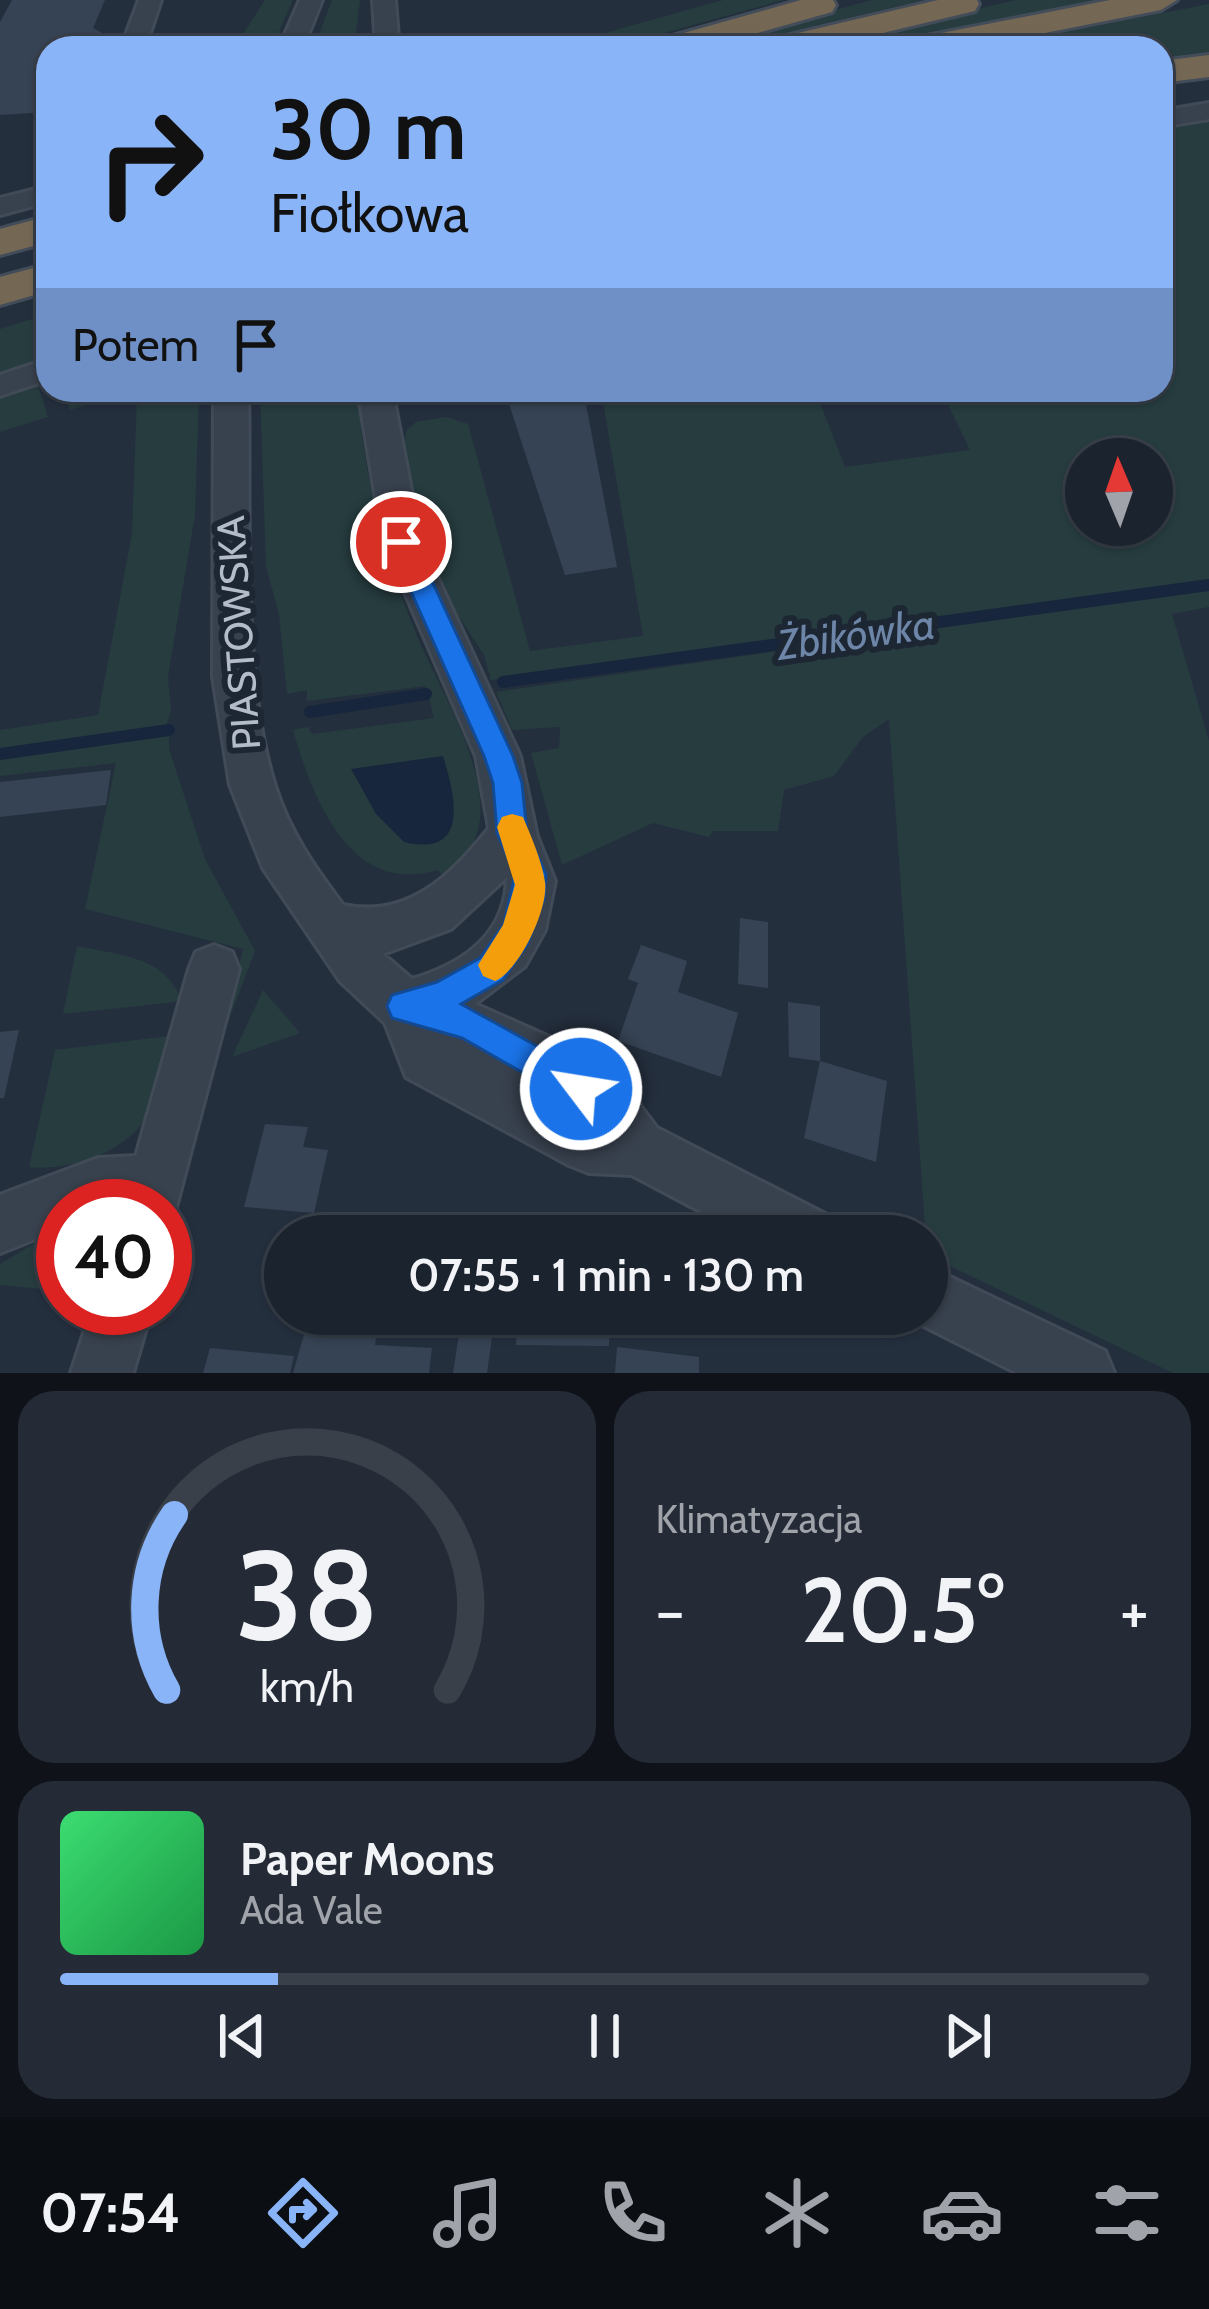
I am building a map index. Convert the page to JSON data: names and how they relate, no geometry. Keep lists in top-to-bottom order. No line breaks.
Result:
{"streets":{"street":["PIASTOWSKA"]},"water":["Żbikówka"],"north":"top","page":{"turn":["30 m","Fiołkowa"],"then":"Potem","limit":"40","trip":"07:55 · 1 min · 130 m","tile":"Klimatyzacja","heat":["−","20.5°","+"],"song":["Paper Moons","Ada Vale"],"tabs":"07:54","gauge":["38","km/h"]}}
